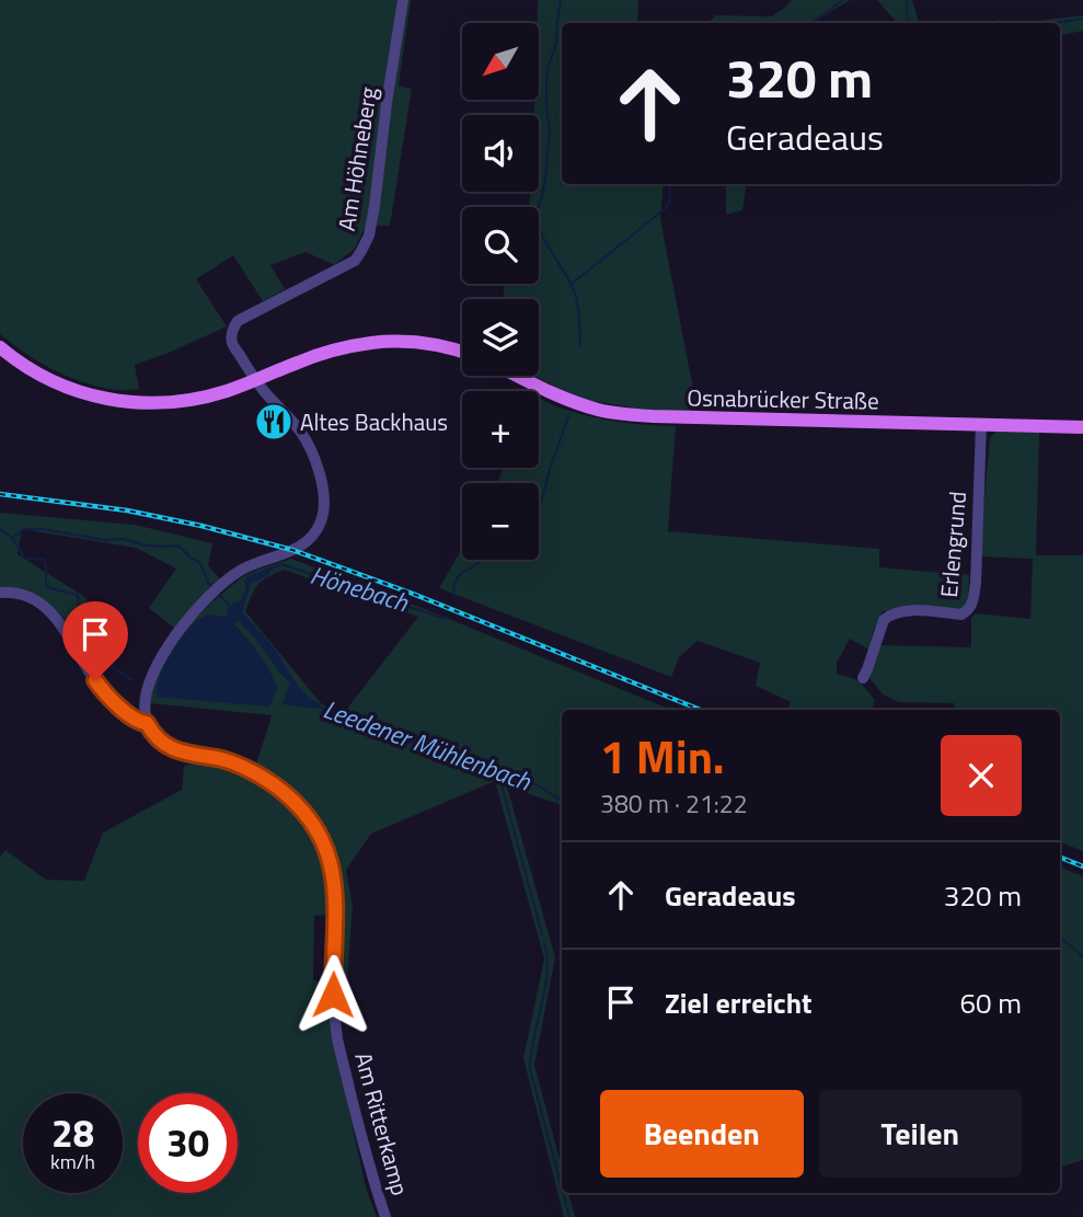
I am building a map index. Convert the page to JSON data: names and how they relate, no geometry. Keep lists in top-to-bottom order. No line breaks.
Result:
{"streets":{"main road":["Osnabrücker Straße"],"street":["Am Höhneberg","Erlengrund","Am Ritterkamp"]},"crossings":[["Osnabrücker Straße","Erlengrund"]],"water":["Hönebach","Leedener Mühlenbach"],"places":{"restaurant":["Altes Backhaus"]},"north":"bottom left","page":{"map_buttons":["+","−"],"turn":["320 m","Geradeaus"],"heading":["1 Min.","380 m · 21:22"],"list":[{"name":"Geradeaus","value":"320 m"},{"name":"Ziel erreicht","value":"60 m"}],"buttons":["Beenden","Teilen"],"speed":"28 km/h","limit":"30"}}
